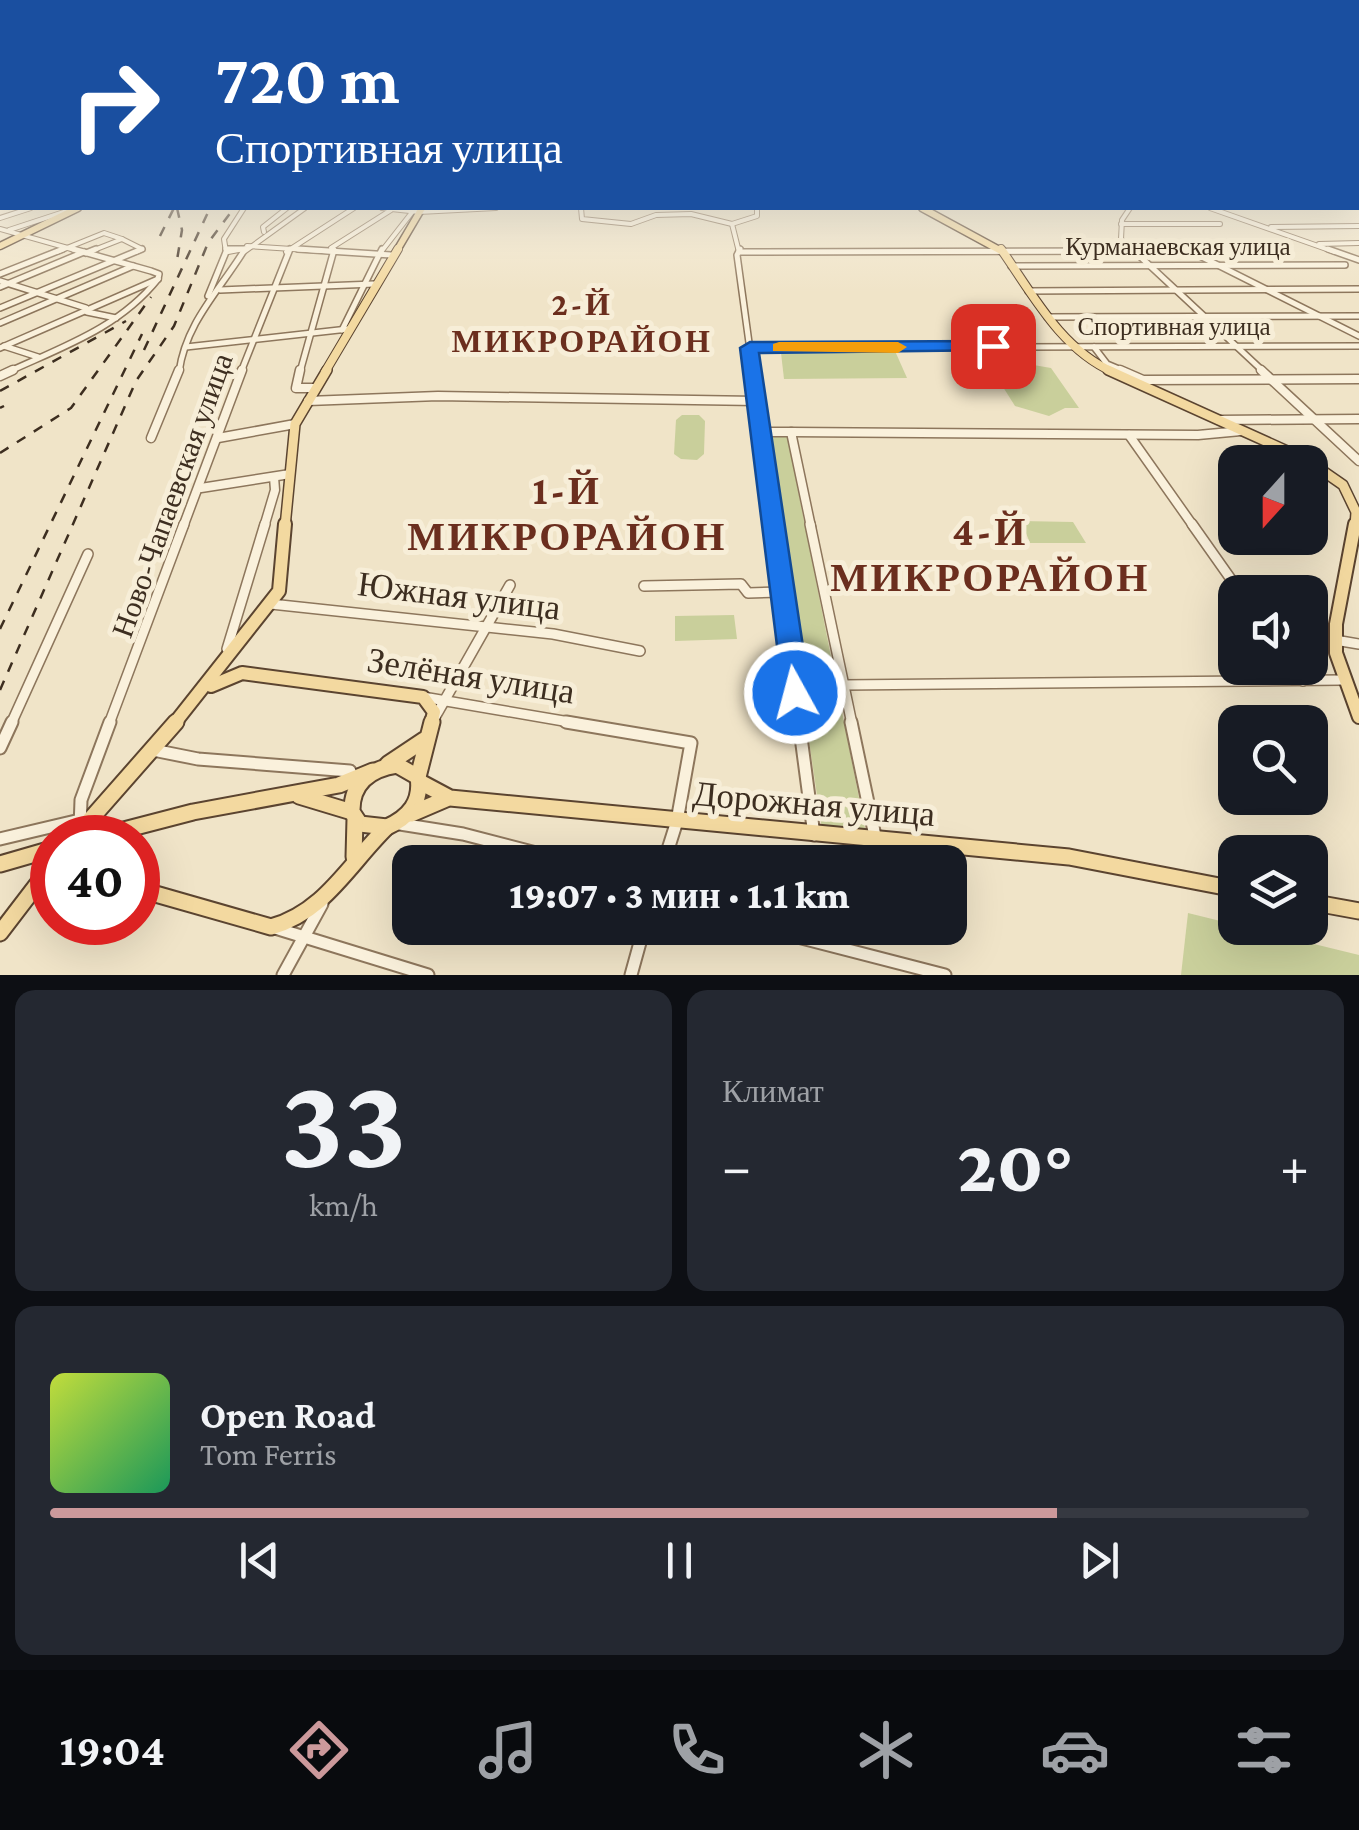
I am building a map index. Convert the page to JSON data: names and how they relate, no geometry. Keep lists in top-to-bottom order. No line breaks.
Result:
{"streets":{"main road":["Зелёная улица","Дорожная улица"],"street":["Курманаевская улица","Спортивная улица","Ново-Чапаевская улица","Южная улица"]},"crossings":[["Зелёная улица","Дорожная улица"]],"districts":["2-Й МИКРОРАЙОН","1-Й МИКРОРАЙОН","4-Й МИКРОРАЙОН"],"north":"bottom","page":{"turn":["720 m","Спортивная улица"],"limit":"40","trip":"19:07 · 3 мин · 1.1 km","tile":[["33","km/h"],"Климат"],"heat":["−","20°","+"],"song":["Open Road","Tom Ferris"],"tabs":"19:04"}}
